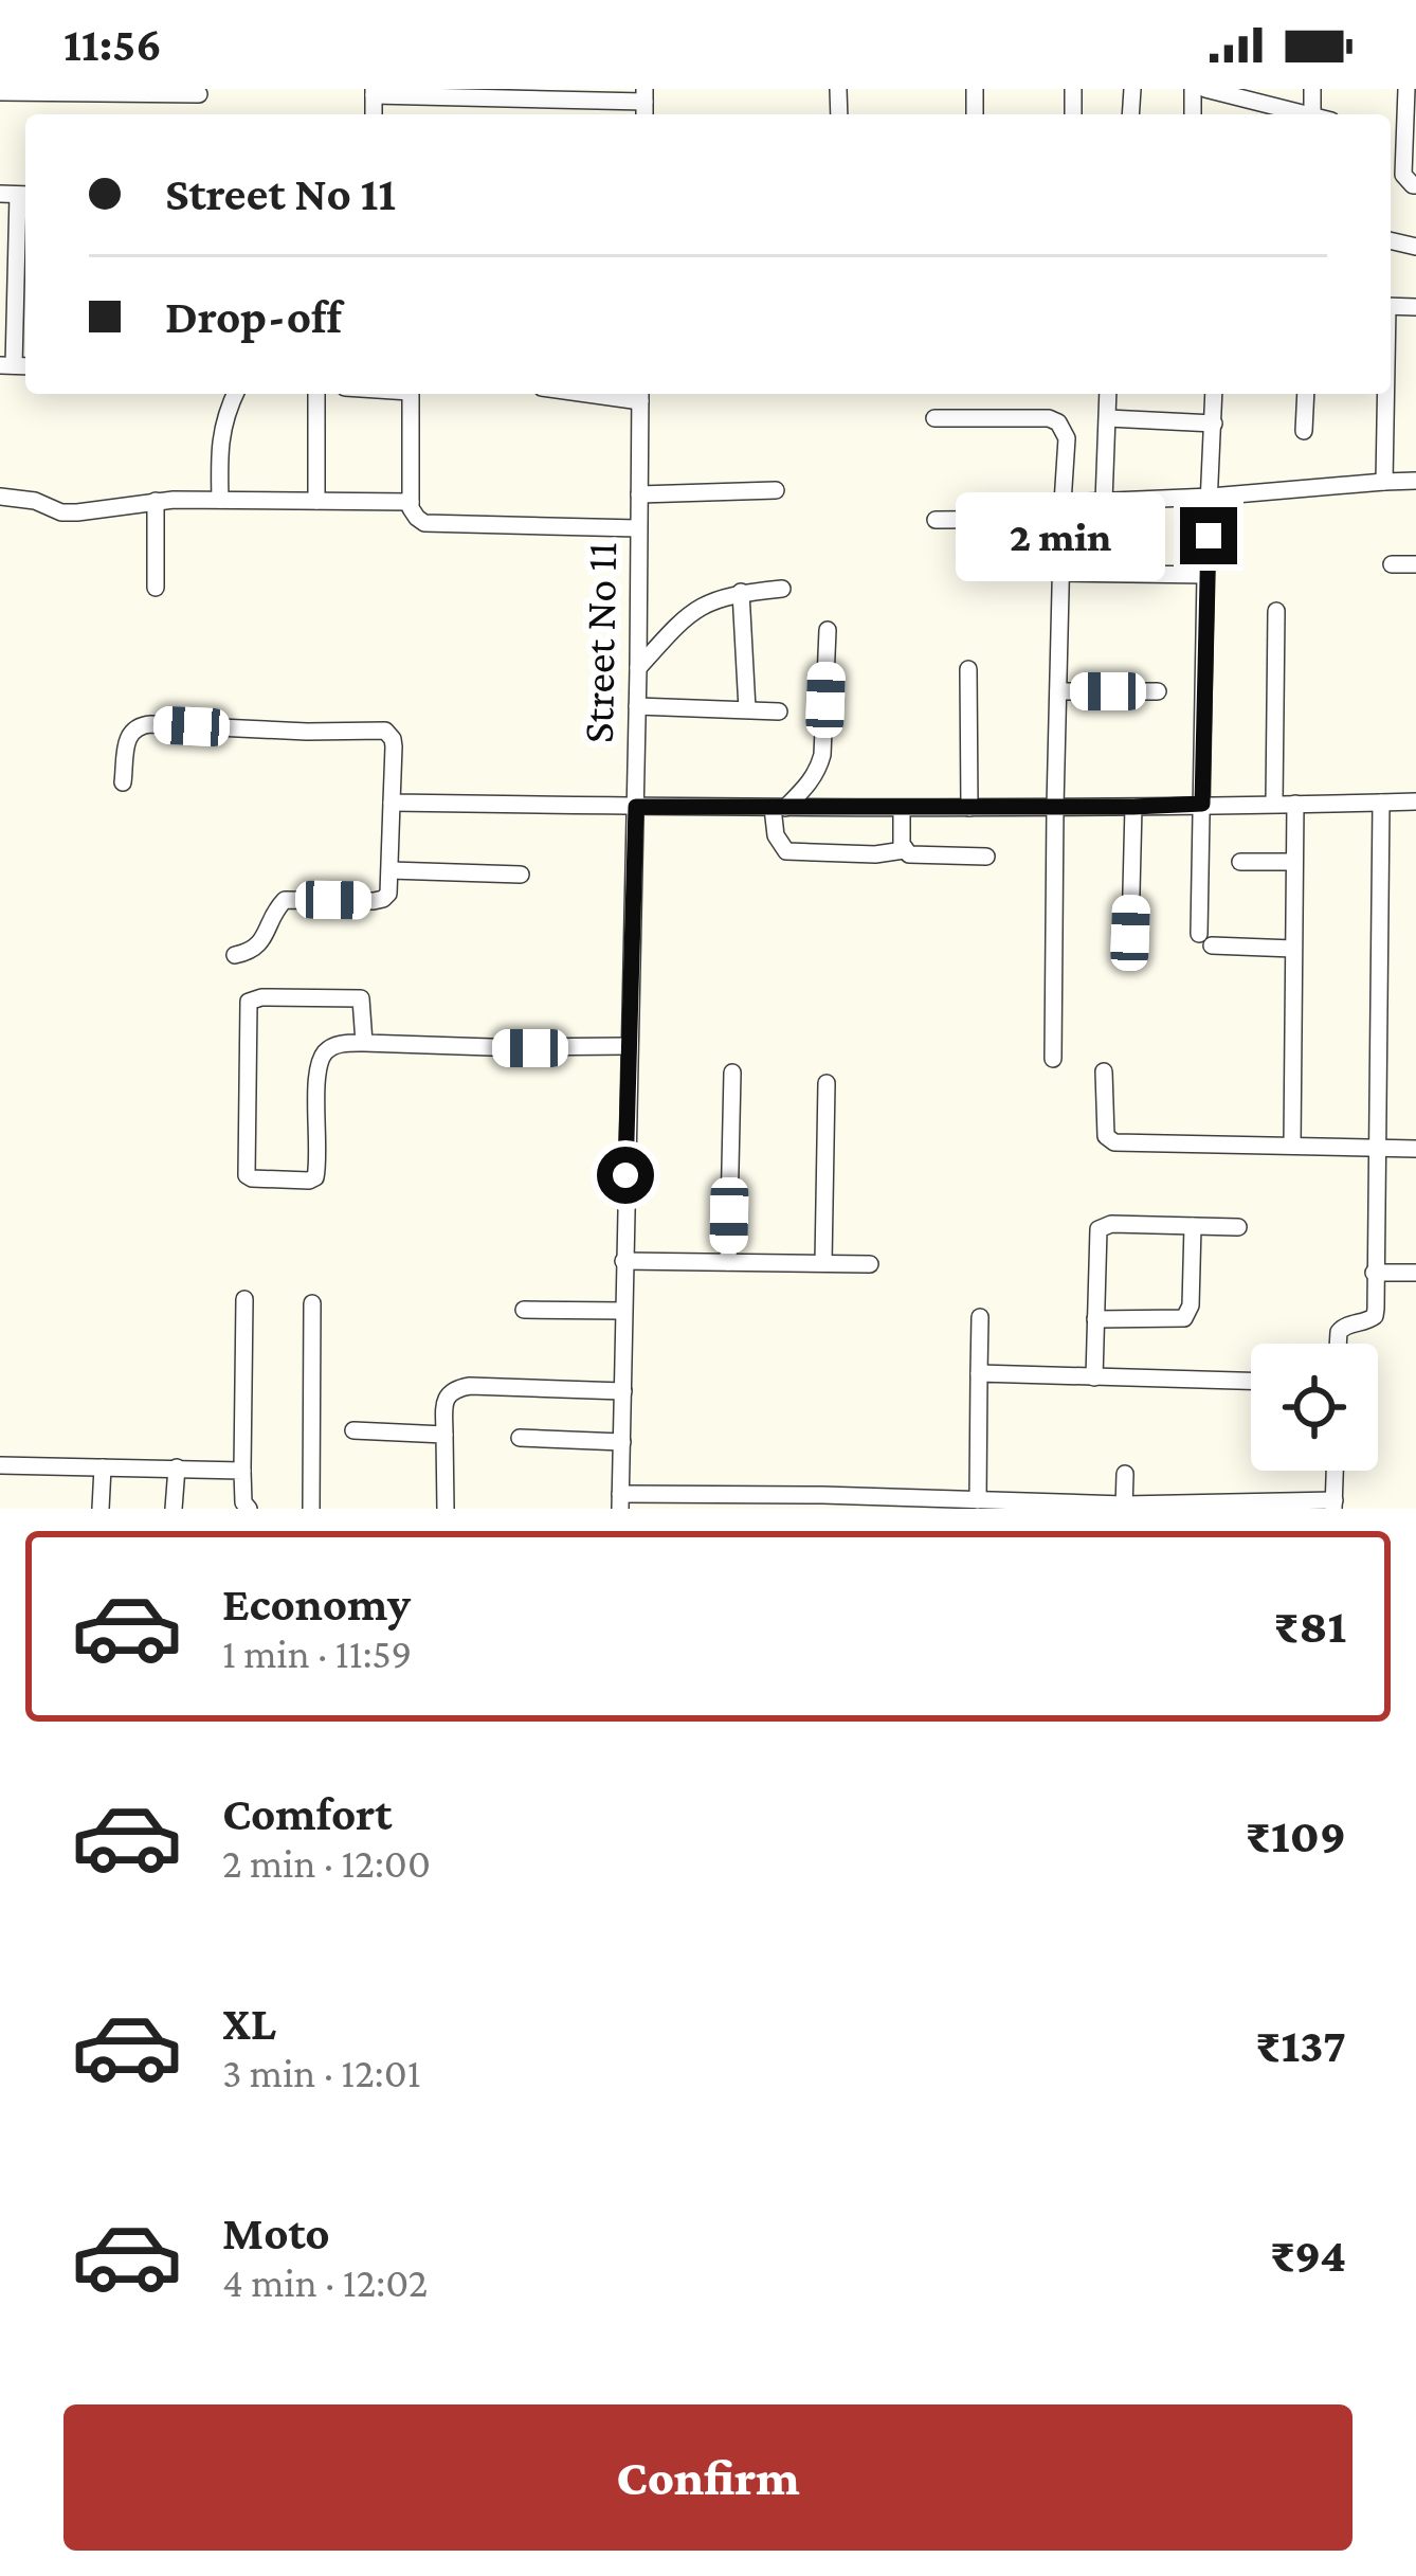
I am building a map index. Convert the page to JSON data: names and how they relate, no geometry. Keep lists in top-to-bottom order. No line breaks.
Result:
{"streets":{"street":["Street No 11"]},"page":{"status":"11:56","banner":["Street No 11","Drop-off"],"bubble":"2 min","list":[{"name":"Economy","note":"1 min · 11:59","value":"₹81"},{"name":"Comfort","note":"2 min · 12:00","value":"₹109"},{"name":"XL","note":"3 min · 12:01","value":"₹137"},{"name":"Moto","note":"4 min · 12:02","value":"₹94"}],"buttons":"Confirm"}}
